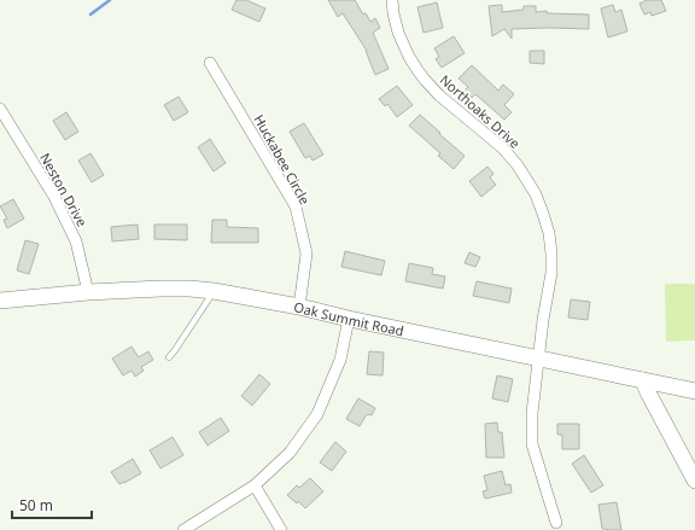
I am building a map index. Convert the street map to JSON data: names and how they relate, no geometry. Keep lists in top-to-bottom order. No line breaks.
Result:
{"streets":{"main road":["Oak Summit Road"],"street":["Northoaks Drive","Huckabee Circle","Neston Drive"]},"crossings":[["Northoaks Drive","Oak Summit Road"],["Huckabee Circle","Oak Summit Road"],["Neston Drive","Oak Summit Road"]],"scale_bar":"50 m"}
